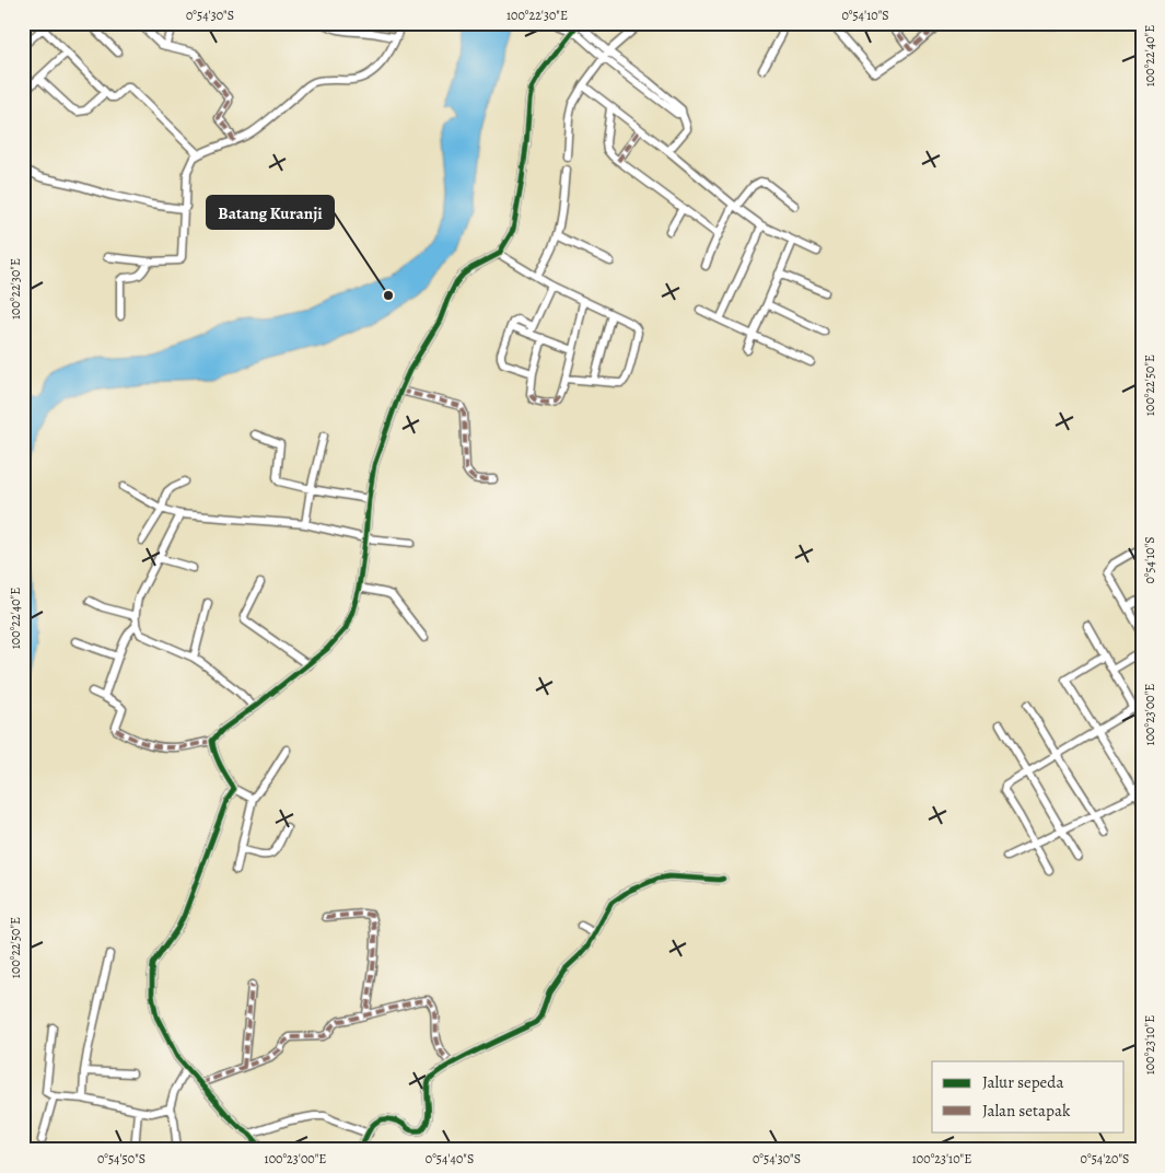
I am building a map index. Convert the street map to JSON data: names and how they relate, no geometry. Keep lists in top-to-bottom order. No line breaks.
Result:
{"places":["Batang Kuranji"],"legend":["Jalur sepeda","Jalan setapak"],"coordinates":["0°54'30\"S","100°22'30\"E","0°54'10\"S","100°22'40\"E","100°22'50\"E","100°23'00\"E","100°23'10\"E","0°54'50\"S","0°54'40\"S","0°54'20\"S"]}
